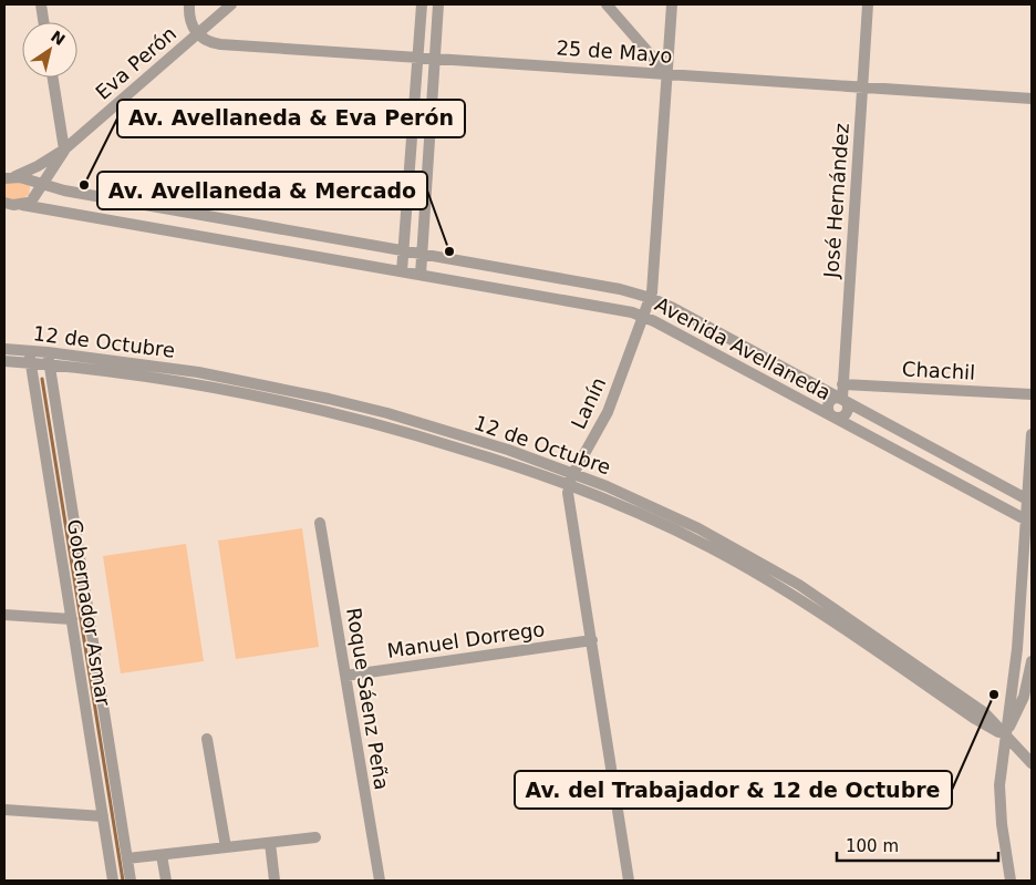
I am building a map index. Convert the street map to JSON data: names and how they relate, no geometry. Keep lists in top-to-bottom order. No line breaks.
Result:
{"streets":{"street":["25 de Mayo","Eva Perón","José Hernández","12 de Octubre","Avenida Avellaneda","Chachil","Lanín","Gobernador Asmar","Manuel Dorrego","Roque Sáenz Peña"]},"crossings":[["25 de Mayo","Eva Perón"],["25 de Mayo","José Hernández"],["25 de Mayo","Lanín"],["Eva Perón","Avenida Avellaneda"],["José Hernández","Avenida Avellaneda"],["José Hernández","Chachil"],["12 de Octubre","Lanín"],["12 de Octubre","Gobernador Asmar"],["Avenida Avellaneda","Lanín"],["Lanín","Manuel Dorrego"],["Manuel Dorrego","Roque Sáenz Peña"]],"places":["Av. Avellaneda & Eva Perón","Av. Avellaneda & Mercado","Av. del Trabajador & 12 de Octubre"],"scale_bar":"100 m","north":"top right"}
